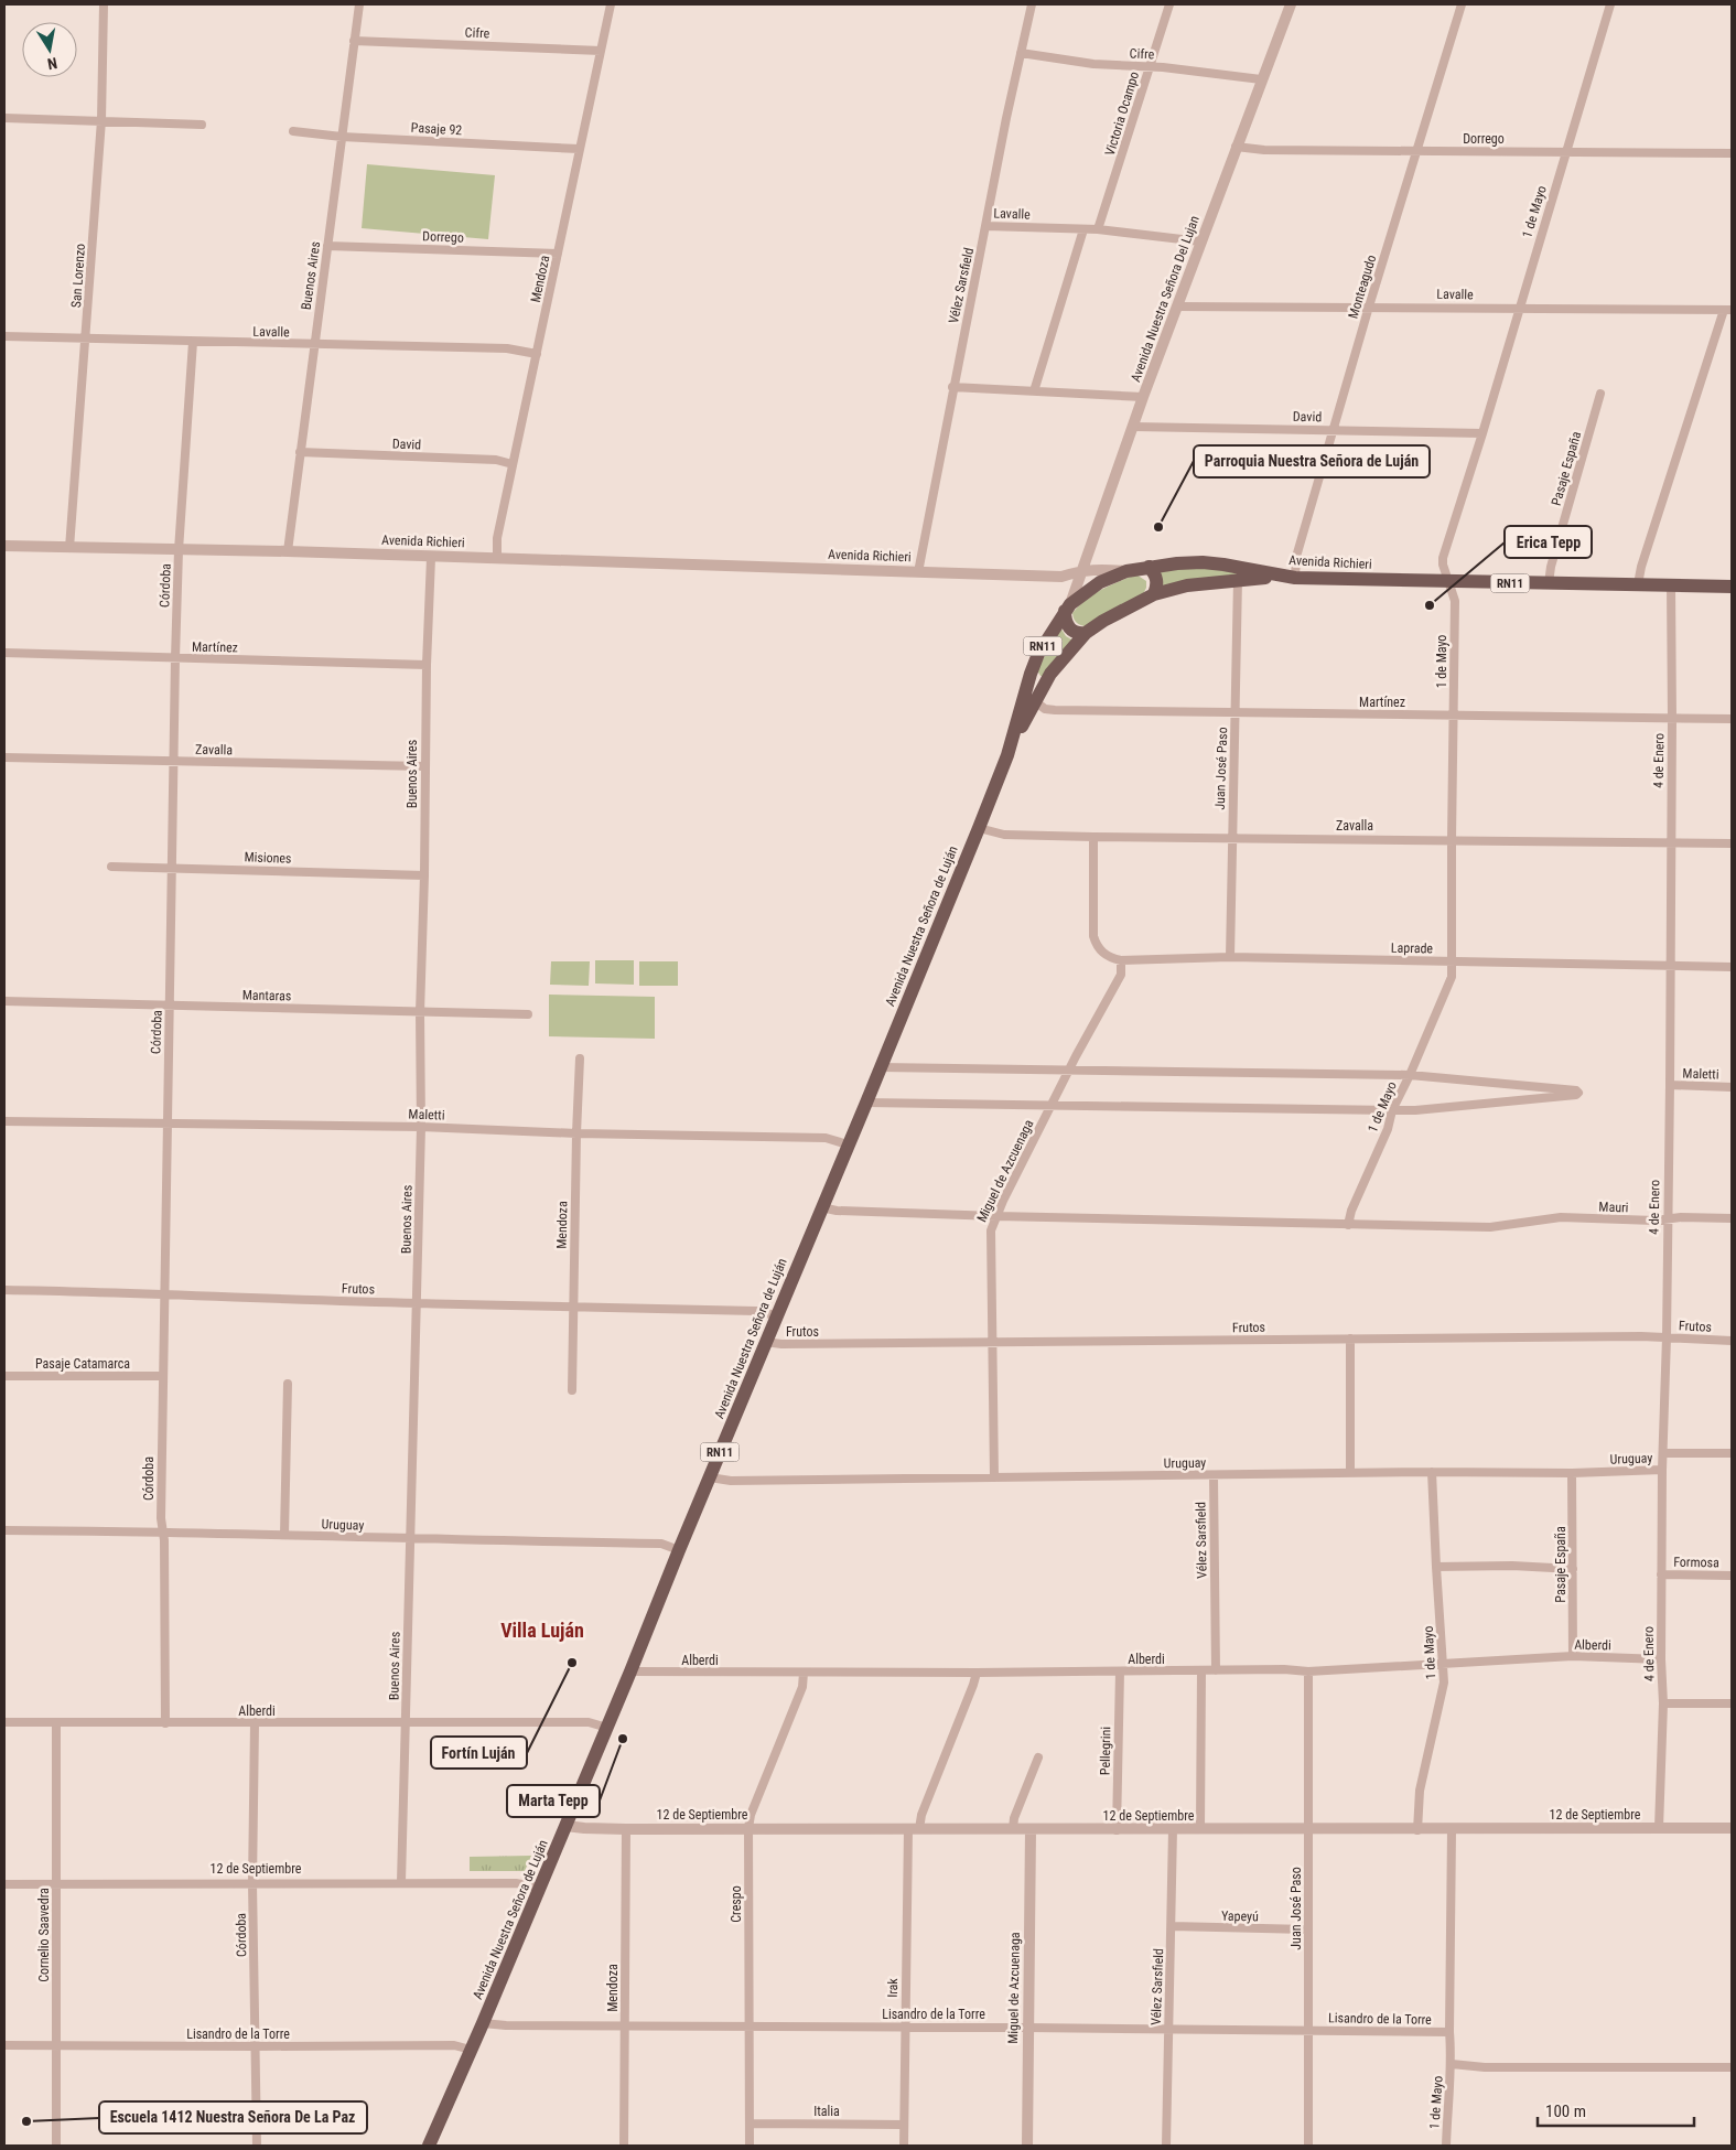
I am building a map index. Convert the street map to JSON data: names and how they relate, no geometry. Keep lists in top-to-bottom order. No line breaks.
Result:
{"streets":{"main road":["Avenida Richieri","RN11","Avenida Nuestra Señora de Luján"],"street":["Cifre","Victoria Ocampo","Pasaje 92","Dorrego","1 de Mayo","Lavalle","San Lorenzo","Buenos Aires","Mendoza","Vélez Sarsfield","Monteagudo","Avenida Nuestra Señora Del Lujan","David","Pasaje España","Córdoba","Martínez","Zavalla","4 de Enero","Juan José Paso","Misiones","Laprade","Mantaras","Maletti","Miguel de Azcuenaga","Mauri","Frutos","Pasaje Catamarca","Uruguay","Formosa","Alberdi","Pellegrini","12 de Septiembre","Crespo","Yapeyú","Cornelio Saavedra","Irak","Lisandro de la Torre","Italia"]},"crossings":[["Cifre","Victoria Ocampo"],["Cifre","Buenos Aires"],["Cifre","Mendoza"],["Cifre","Vélez Sarsfield"],["Cifre","Avenida Nuestra Señora Del Lujan"],["Victoria Ocampo","Lavalle"],["Pasaje 92","Buenos Aires"],["Pasaje 92","Mendoza"],["Dorrego","1 de Mayo"],["Dorrego","Buenos Aires"],["Dorrego","Mendoza"],["Dorrego","Monteagudo"],["Dorrego","Avenida Nuestra Señora Del Lujan"],["1 de Mayo","Lavalle"],["1 de Mayo","David"],["1 de Mayo","Avenida Richieri"],["1 de Mayo","Martínez"],["1 de Mayo","Zavalla"],["1 de Mayo","Laprade"],["1 de Mayo","Mauri"],["1 de Mayo","Uruguay"],["1 de Mayo","Alberdi"],["1 de Mayo","12 de Septiembre"],["1 de Mayo","Lisandro de la Torre"],["Lavalle","San Lorenzo"],["Lavalle","Buenos Aires"],["Lavalle","Mendoza"],["Lavalle","Vélez Sarsfield"],["Lavalle","Monteagudo"],["Lavalle","Avenida Nuestra Señora Del Lujan"],["Lavalle","Córdoba"],["San Lorenzo","Avenida Richieri"],["Buenos Aires","David"],["Buenos Aires","Avenida Richieri"],["Buenos Aires","Martínez"],["Buenos Aires","Zavalla"],["Buenos Aires","Misiones"],["Buenos Aires","Mantaras"],["Buenos Aires","Maletti"],["Buenos Aires","Frutos"],["Buenos Aires","Uruguay"],["Buenos Aires","Alberdi"],["Buenos Aires","12 de Septiembre"],["Mendoza","David"],["Mendoza","Avenida Richieri"],["Mendoza","Maletti"],["Mendoza","Frutos"],["Mendoza","12 de Septiembre"],["Mendoza","Lisandro de la Torre"],["Vélez Sarsfield","Avenida Richieri"],["Vélez Sarsfield","Uruguay"],["Vélez Sarsfield","Alberdi"],["Vélez Sarsfield","12 de Septiembre"],["Vélez Sarsfield","Yapeyú"],["Vélez Sarsfield","Lisandro de la Torre"],["Monteagudo","David"],["Monteagudo","Avenida Richieri"],["Monteagudo","RN11"],["Avenida Nuestra Señora Del Lujan","David"],["Avenida Nuestra Señora Del Lujan","Avenida Richieri"],["Avenida Nuestra Señora Del Lujan","RN11"],["Avenida Nuestra Señora Del Lujan","Avenida Nuestra Señora de Luján"],["Pasaje España","Avenida Richieri"],["Pasaje España","Uruguay"],["Pasaje España","Alberdi"],["Avenida Richieri","RN11"],["Avenida Richieri","Córdoba"],["Avenida Richieri","4 de Enero"],["Avenida Richieri","Avenida Nuestra Señora de Luján"],["RN11","Martínez"],["RN11","Juan José Paso"],["RN11","Avenida Nuestra Señora de Luján"],["Córdoba","Martínez"],["Córdoba","Zavalla"],["Córdoba","Misiones"],["Córdoba","Mantaras"],["Córdoba","Maletti"],["Córdoba","Frutos"],["Córdoba","Pasaje Catamarca"],["Córdoba","Uruguay"],["Córdoba","Alberdi"],["Córdoba","12 de Septiembre"],["Córdoba","Lisandro de la Torre"],["Martínez","4 de Enero"],["Martínez","Juan José Paso"],["Zavalla","4 de Enero"],["Zavalla","Juan José Paso"],["Zavalla","Avenida Nuestra Señora de Luján"],["4 de Enero","Laprade"],["4 de Enero","Maletti"],["4 de Enero","Mauri"],["4 de Enero","Frutos"],["4 de Enero","Uruguay"],["4 de Enero","Formosa"],["4 de Enero","Alberdi"],["4 de Enero","12 de Septiembre"],["Juan José Paso","Laprade"],["Juan José Paso","Alberdi"],["Juan José Paso","12 de Septiembre"],["Juan José Paso","Yapeyú"],["Juan José Paso","Lisandro de la Torre"],["Avenida Nuestra Señora de Luján","Maletti"],["Avenida Nuestra Señora de Luján","Mauri"],["Avenida Nuestra Señora de Luján","Frutos"],["Avenida Nuestra Señora de Luján","Uruguay"],["Avenida Nuestra Señora de Luján","Alberdi"],["Avenida Nuestra Señora de Luján","12 de Septiembre"],["Avenida Nuestra Señora de Luján","Lisandro de la Torre"],["Laprade","Miguel de Azcuenaga"],["Miguel de Azcuenaga","Mauri"],["Miguel de Azcuenaga","Frutos"],["Miguel de Azcuenaga","Uruguay"],["Miguel de Azcuenaga","12 de Septiembre"],["Miguel de Azcuenaga","Lisandro de la Torre"],["Alberdi","Pellegrini"],["Alberdi","Crespo"],["Alberdi","Cornelio Saavedra"],["Pellegrini","12 de Septiembre"],["12 de Septiembre","Crespo"],["12 de Septiembre","Cornelio Saavedra"],["12 de Septiembre","Irak"],["Crespo","Lisandro de la Torre"],["Crespo","Italia"],["Cornelio Saavedra","Lisandro de la Torre"],["Irak","Lisandro de la Torre"],["Irak","Italia"]],"districts":["Villa Luján"],"places":["Parroquia Nuestra Señora de Luján","Erica Tepp","Fortín Luján","Marta Tepp","Escuela 1412 Nuestra Señora De La Paz"],"scale_bar":"100 m","north":"bottom"}
